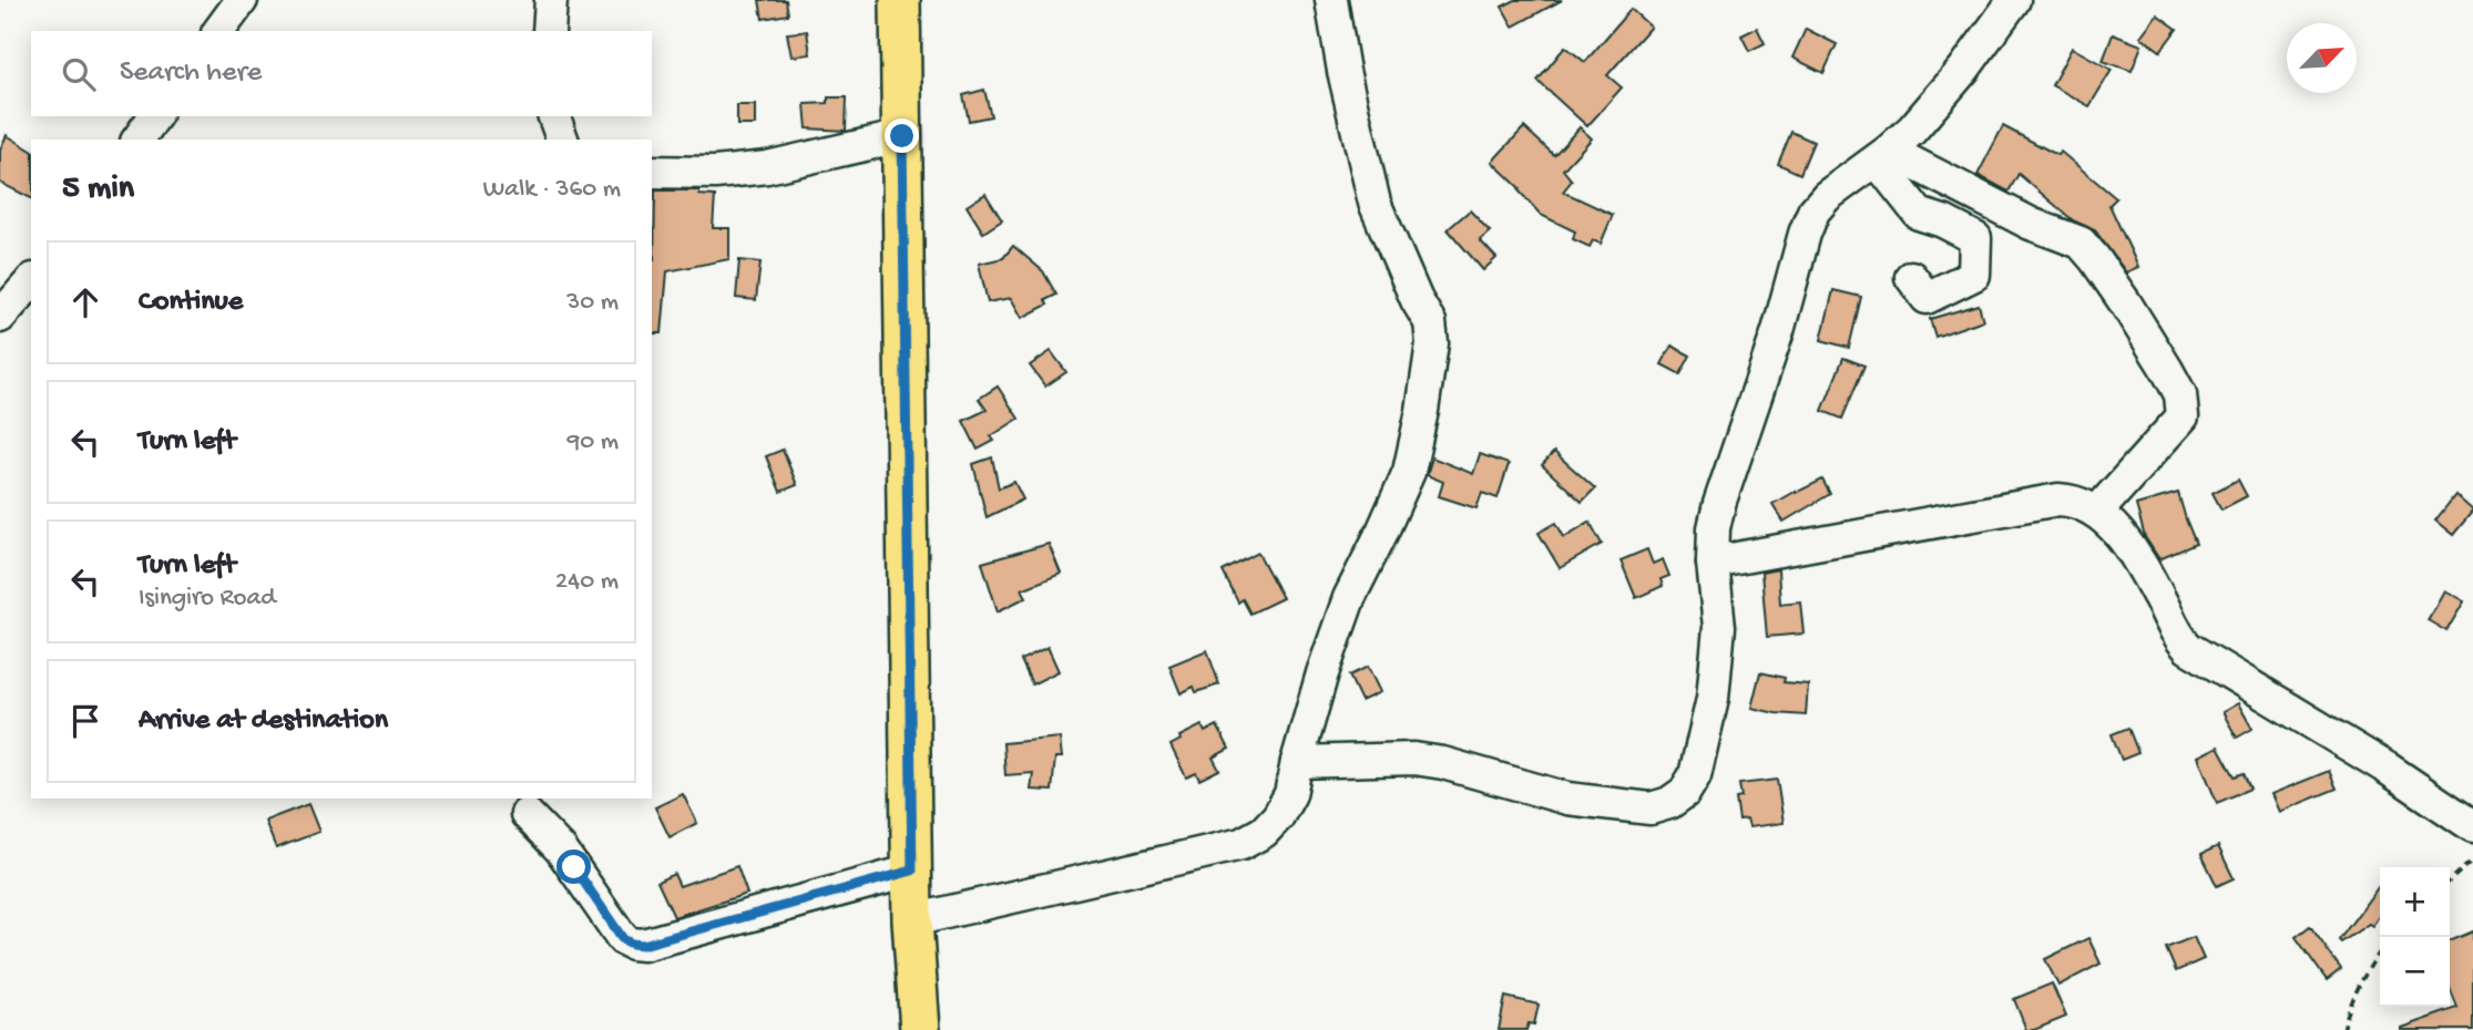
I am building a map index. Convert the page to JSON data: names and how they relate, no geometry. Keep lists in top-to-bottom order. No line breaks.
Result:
{"north":"top right","page":{"search":"Search here","heading":["5 min","Walk · 360 m"],"list":[["Continue","30 m"],["Turn left","90 m"],["Turn left","Isingiro Road","240 m"],"Arrive at destination"],"map_buttons":["+","−"]}}
